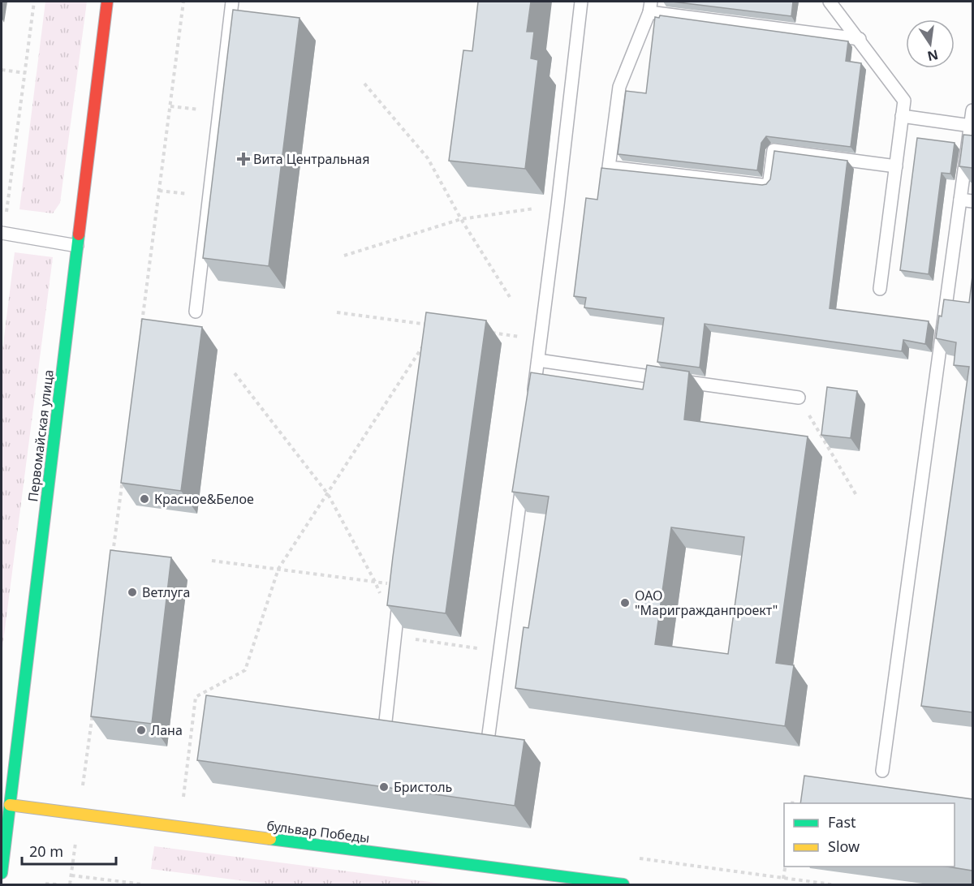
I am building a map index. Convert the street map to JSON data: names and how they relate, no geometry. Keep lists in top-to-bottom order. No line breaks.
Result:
{"streets":{"main road":["Первомайская улица","бульвар Победы"]},"crossings":[["Первомайская улица","бульвар Победы"]],"places":{"health":["Вита Центральная"],"other":["Красное&Белое","Ветлуга","OAO \"Маригражданпроект\"","Лана","Бристоль"]},"legend":["Fast","Slow"],"scale_bar":"20 m","north":"bottom"}
